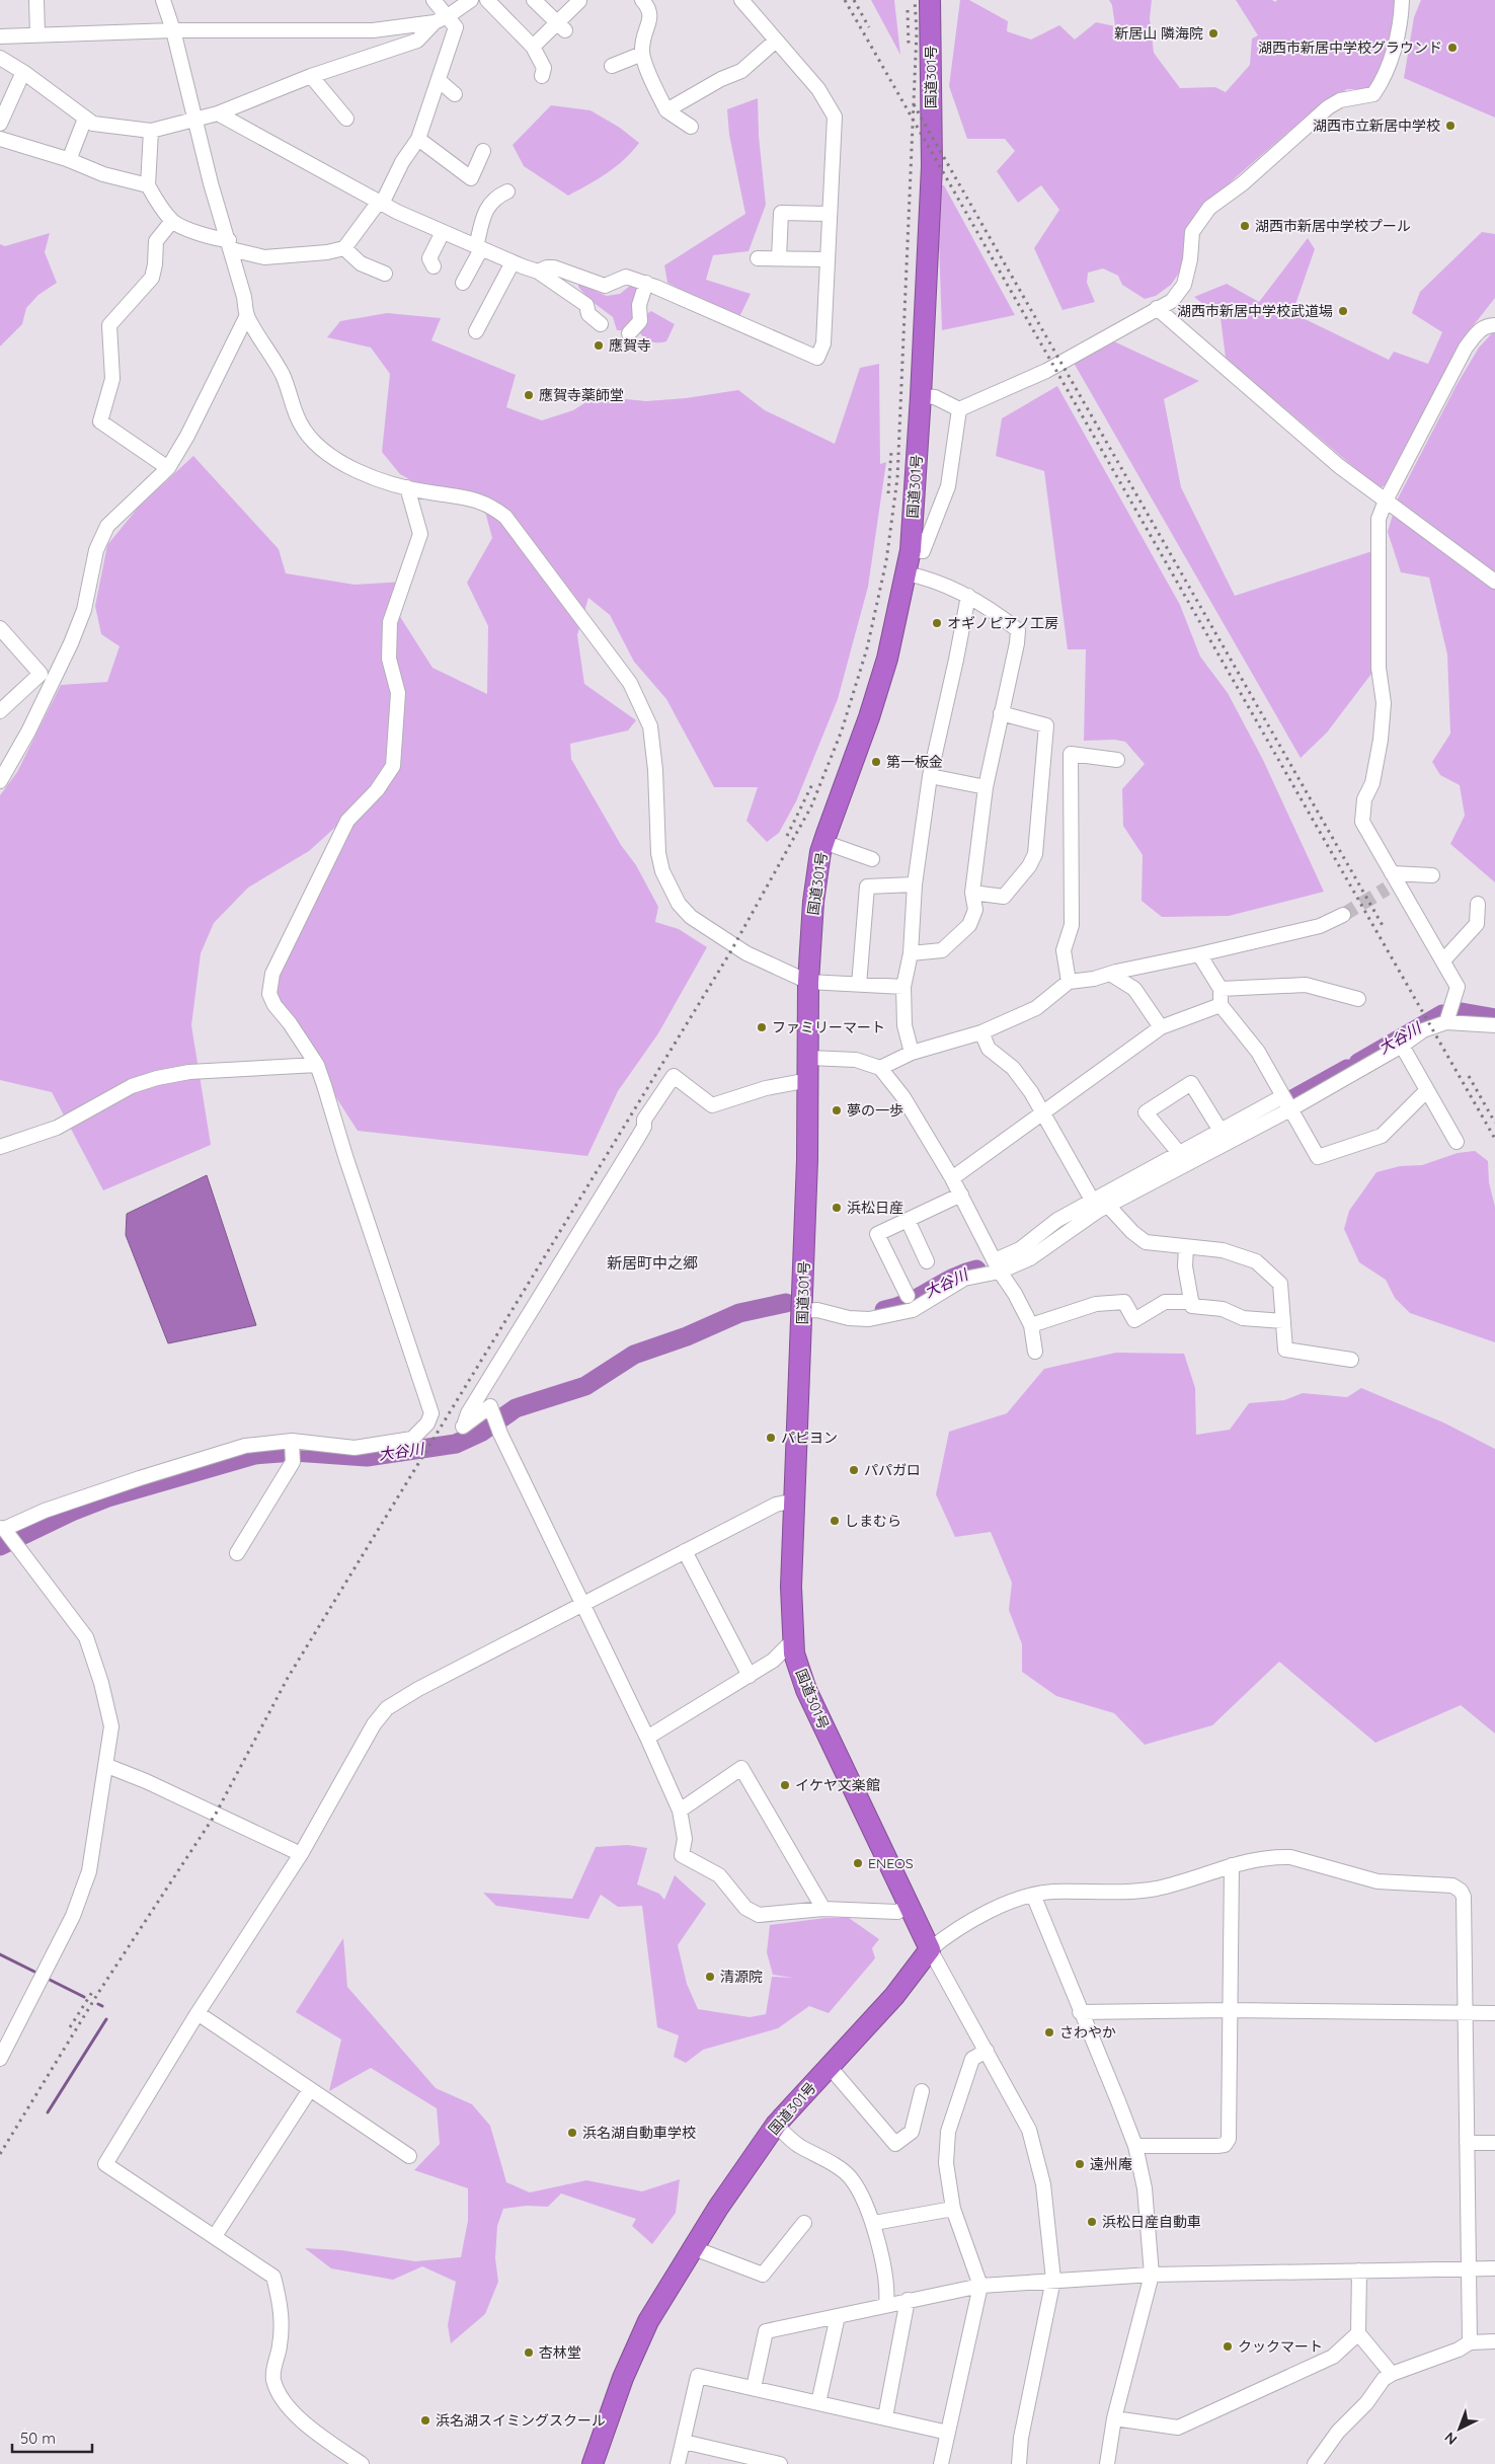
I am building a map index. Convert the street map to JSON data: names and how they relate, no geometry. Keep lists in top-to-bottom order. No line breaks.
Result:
{"streets":{"highway":["国道301号"]},"districts":["新居町中之郷"],"water":["大谷川"],"places":["新居山 隣海院","湖西市新居中学校グラウンド","湖西市立新居中学校","湖西市新居中学校プール","湖西市新居中学校武道場","應賀寺","應賀寺薬師堂","オギノピアノ工房","第一板金","ファミリーマート","夢の一歩","浜松日産","パピヨン","パパガロ","しまむら","イケヤ文楽館","ENEOS","清源院","さわやか","浜名湖自動車学校","遠州庵","浜松日産自動車","クックマート","杏林堂","浜名湖スイミングスクール"],"scale_bar":"50 m","north":"bottom left"}
